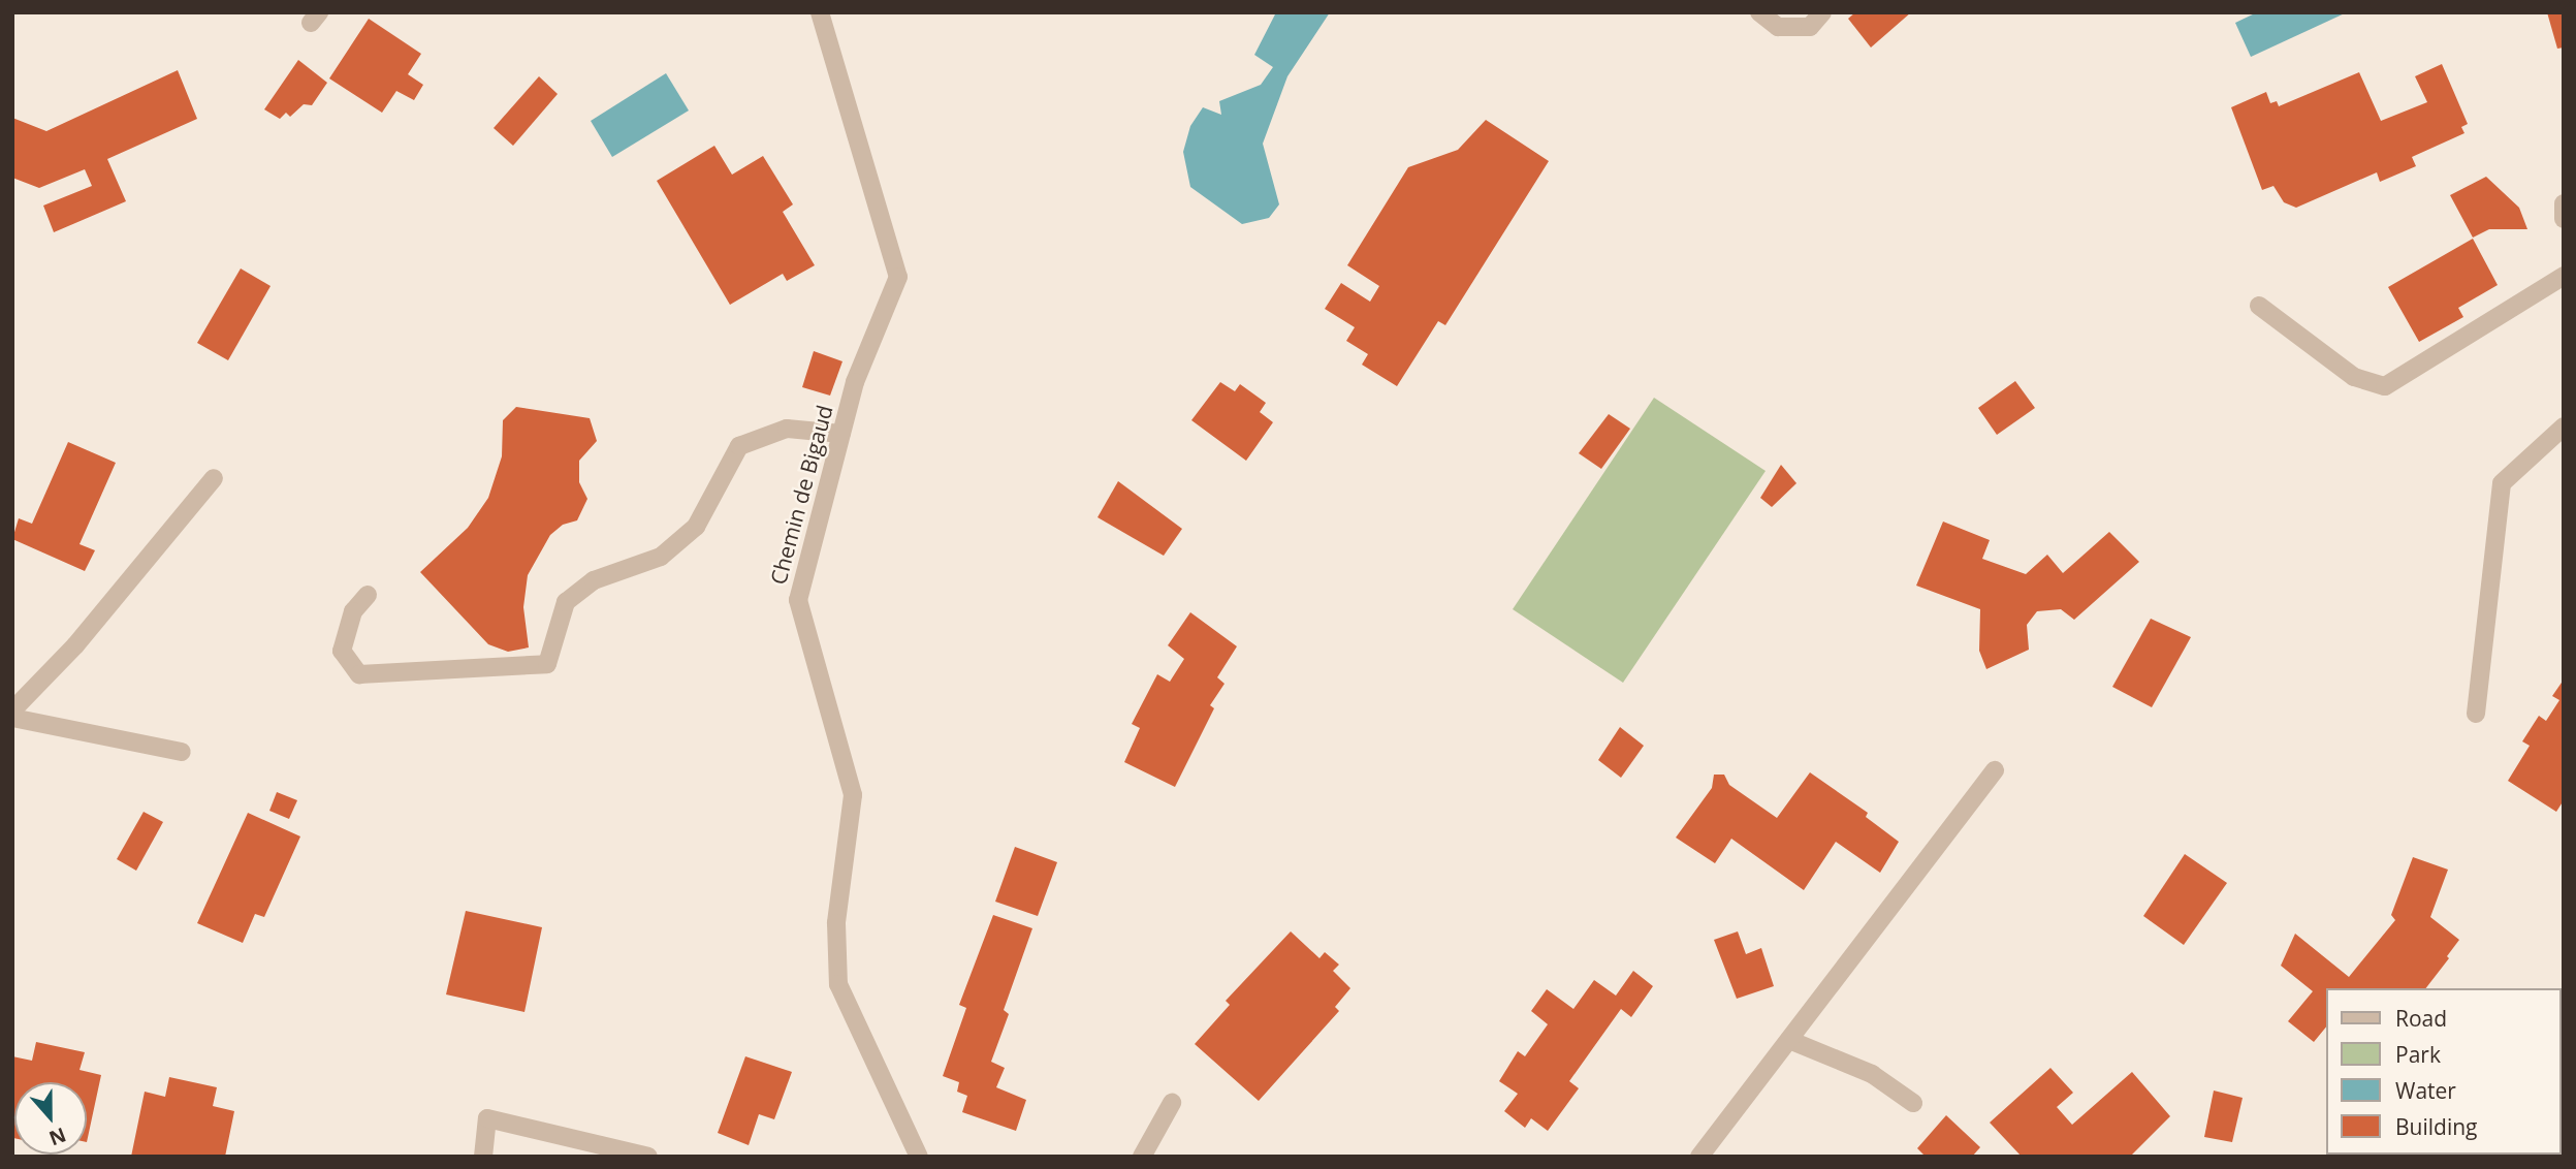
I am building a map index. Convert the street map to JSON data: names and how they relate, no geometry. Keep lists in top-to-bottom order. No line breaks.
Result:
{"streets":{"street":["Chemin de Bigaud"]},"legend":["Road","Park","Water","Building"],"north":"bottom"}
